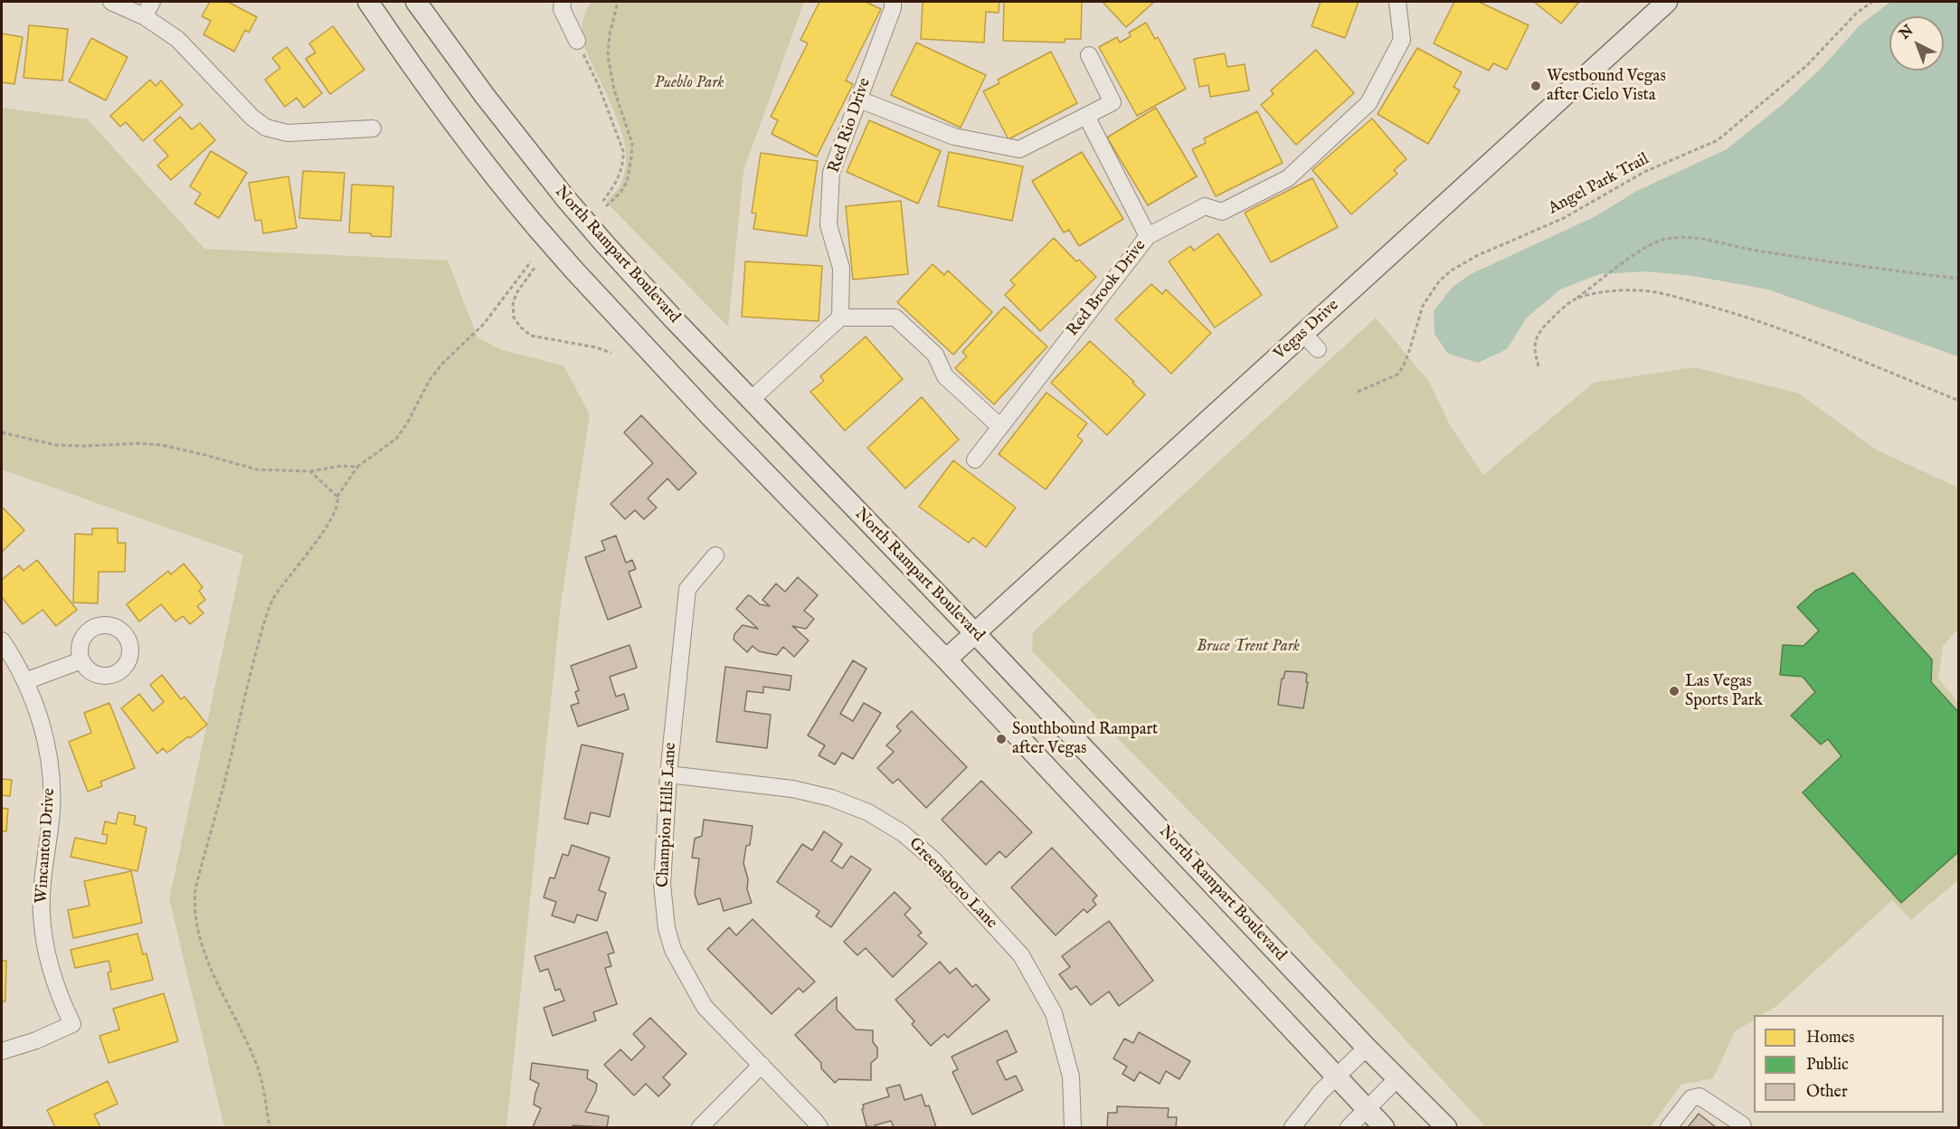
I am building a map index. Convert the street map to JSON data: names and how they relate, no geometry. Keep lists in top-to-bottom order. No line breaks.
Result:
{"streets":{"main road":["North Rampart Boulevard","Vegas Drive"],"street":["Red Rio Drive","Red Brook Drive","Champion Hills Lane","Wincanton Drive","Greensboro Lane"],"path":["Angel Park Trail"]},"crossings":[["North Rampart Boulevard","Vegas Drive"],["Champion Hills Lane","Greensboro Lane"]],"parks":["Pueblo Park","Bruce Trent Park"],"places":["Westbound Vegas after Cielo Vista","Las Vegas Sports Park","Southbound Rampart after Vegas"],"legend":["Homes","Public","Other"],"north":"top left"}
